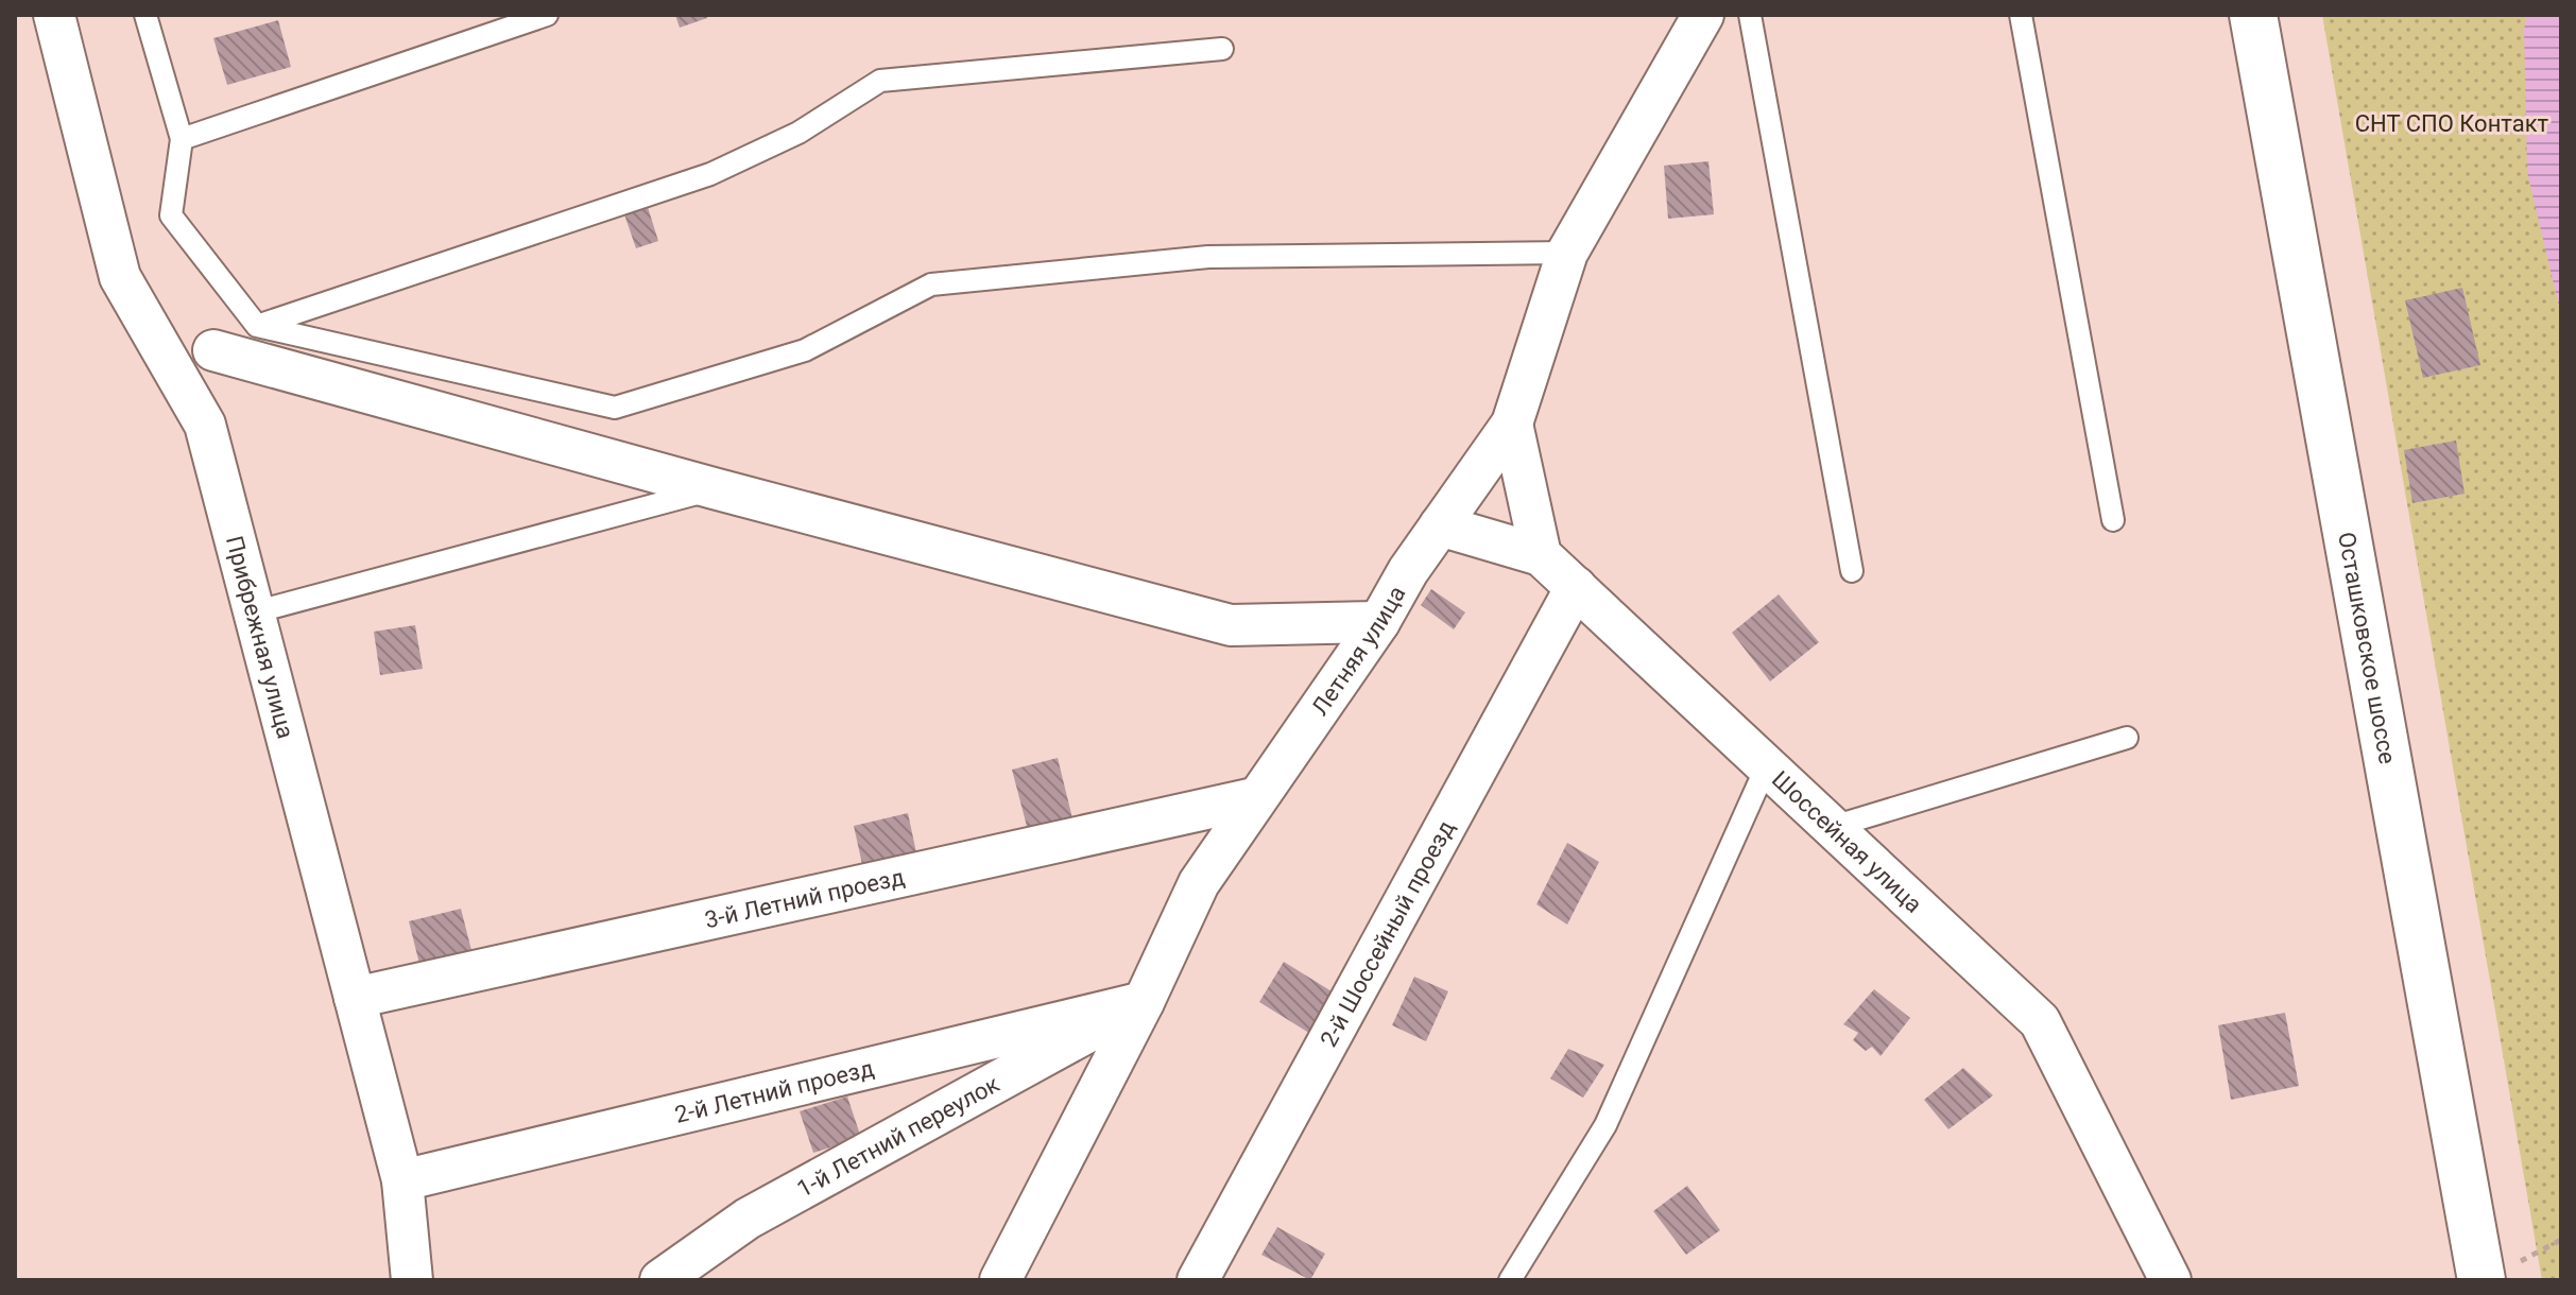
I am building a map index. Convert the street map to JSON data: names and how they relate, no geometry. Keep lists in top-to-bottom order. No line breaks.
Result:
{"streets":{"main road":["Осташковское шоссе"],"street":["Прибрежная улица","Летняя улица","Шоссейная улица","3-й Летний проезд","2-й Шоссейный проезд","2-й Летний проезд","1-й Летний переулок"]},"crossings":[["Прибрежная улица","3-й Летний проезд"],["Прибрежная улица","2-й Летний проезд"],["Летняя улица","3-й Летний проезд"],["Летняя улица","2-й Летний проезд"],["Летняя улица","1-й Летний переулок"],["Шоссейная улица","2-й Шоссейный проезд"],["2-й Летний проезд","1-й Летний переулок"]],"parks":["СНТ СПО Контакт"]}
